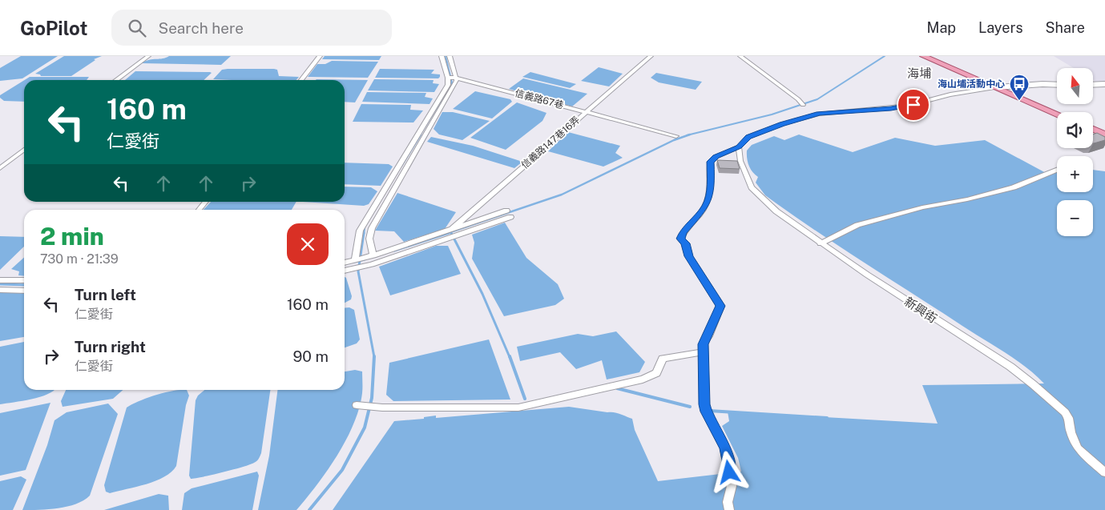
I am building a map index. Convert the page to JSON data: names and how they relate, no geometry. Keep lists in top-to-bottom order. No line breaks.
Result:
{"streets":{"street":["信義路67巷","信義路147巷16弄","新興街"]},"crossings":[["信義路67巷","信義路147巷16弄"]],"districts":["海埔"],"places":{"bus stop":["海山埔活動中心"]},"north":"top","page":{"header":"GoPilot","search":"Search here","nav":["Map","Layers","Share"],"map_buttons":["+","−"],"turn":["160 m","仁愛街"],"heading":["2 min","730 m · 21:39"],"list":[{"name":"Turn left","note":"仁愛街","value":"160 m"},{"name":"Turn right","note":"仁愛街","value":"90 m"}]}}
